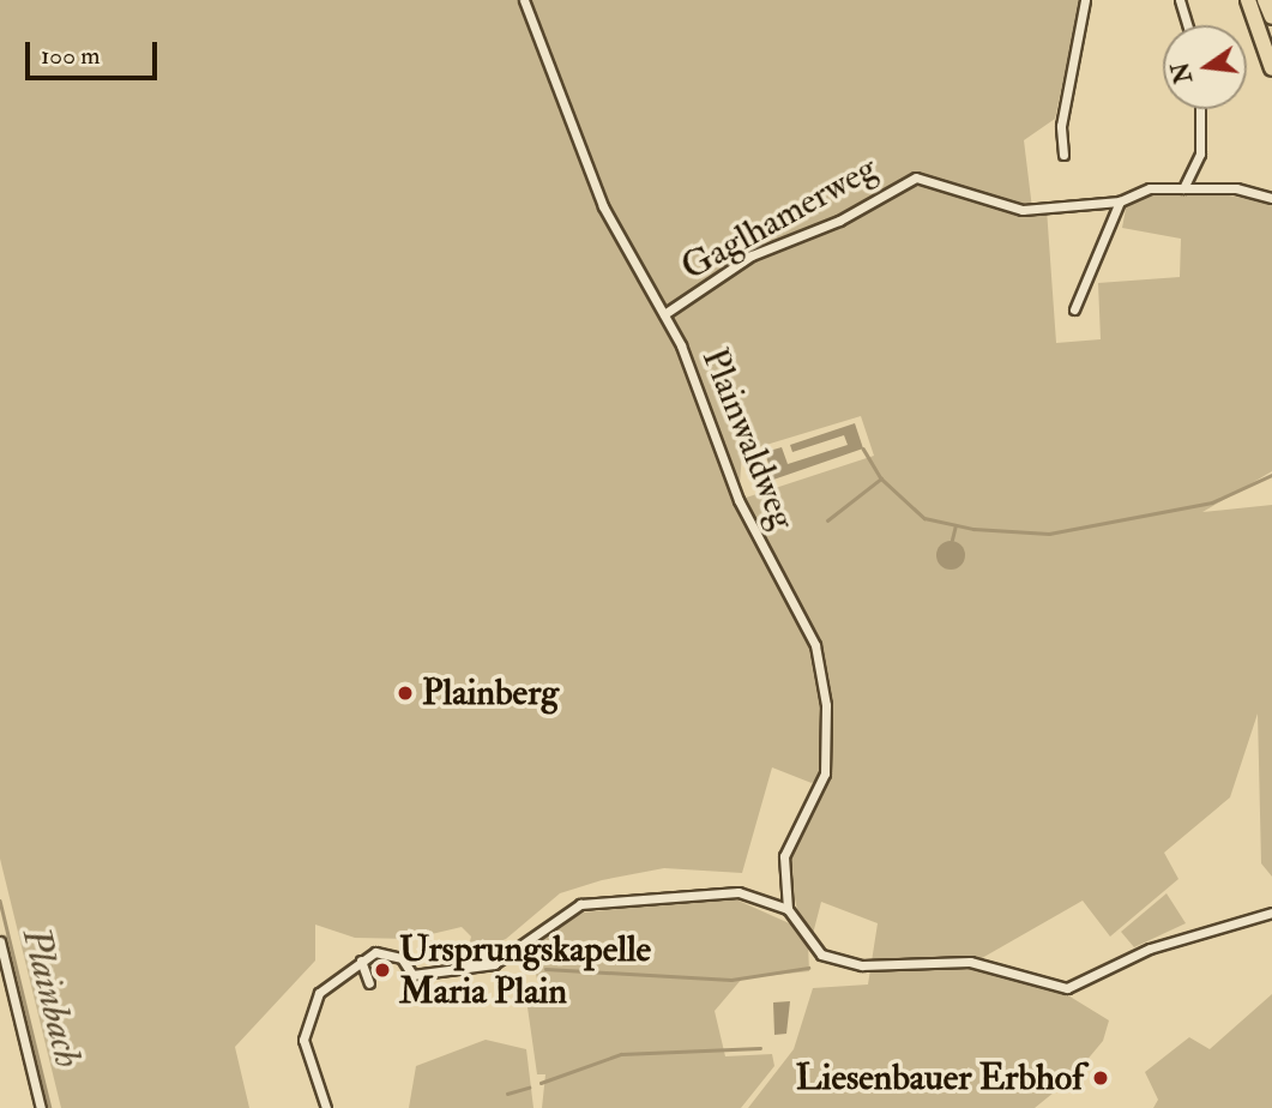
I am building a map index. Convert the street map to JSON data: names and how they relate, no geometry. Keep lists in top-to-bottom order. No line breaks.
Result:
{"streets":{"street":["Gaglhamerweg","Plainwaldweg"]},"crossings":[["Gaglhamerweg","Plainwaldweg"]],"water":["Plainbach"],"places":["Plainberg","Ursprungskapelle Maria Plain","Liesenbauer Erbhof"],"scale_bar":"100 m","north":"left"}
